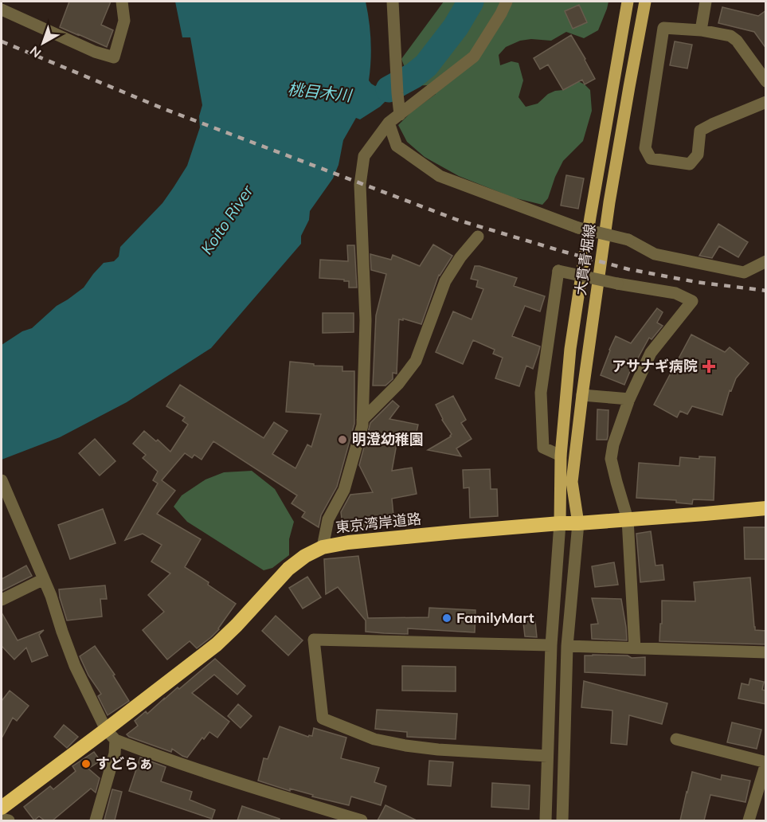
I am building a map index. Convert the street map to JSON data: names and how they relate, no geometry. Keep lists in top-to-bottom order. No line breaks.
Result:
{"streets":{"highway":["東京湾岸道路"],"main road":["大貫青堀線"]},"crossings":[["大貫青堀線","東京湾岸道路"]],"water":["桃目木川","Koito River"],"places":{"health":["アサナギ病院"],"other":["明澄幼稚園","FamilyMart","すどらぁ"]},"north":"bottom left"}
